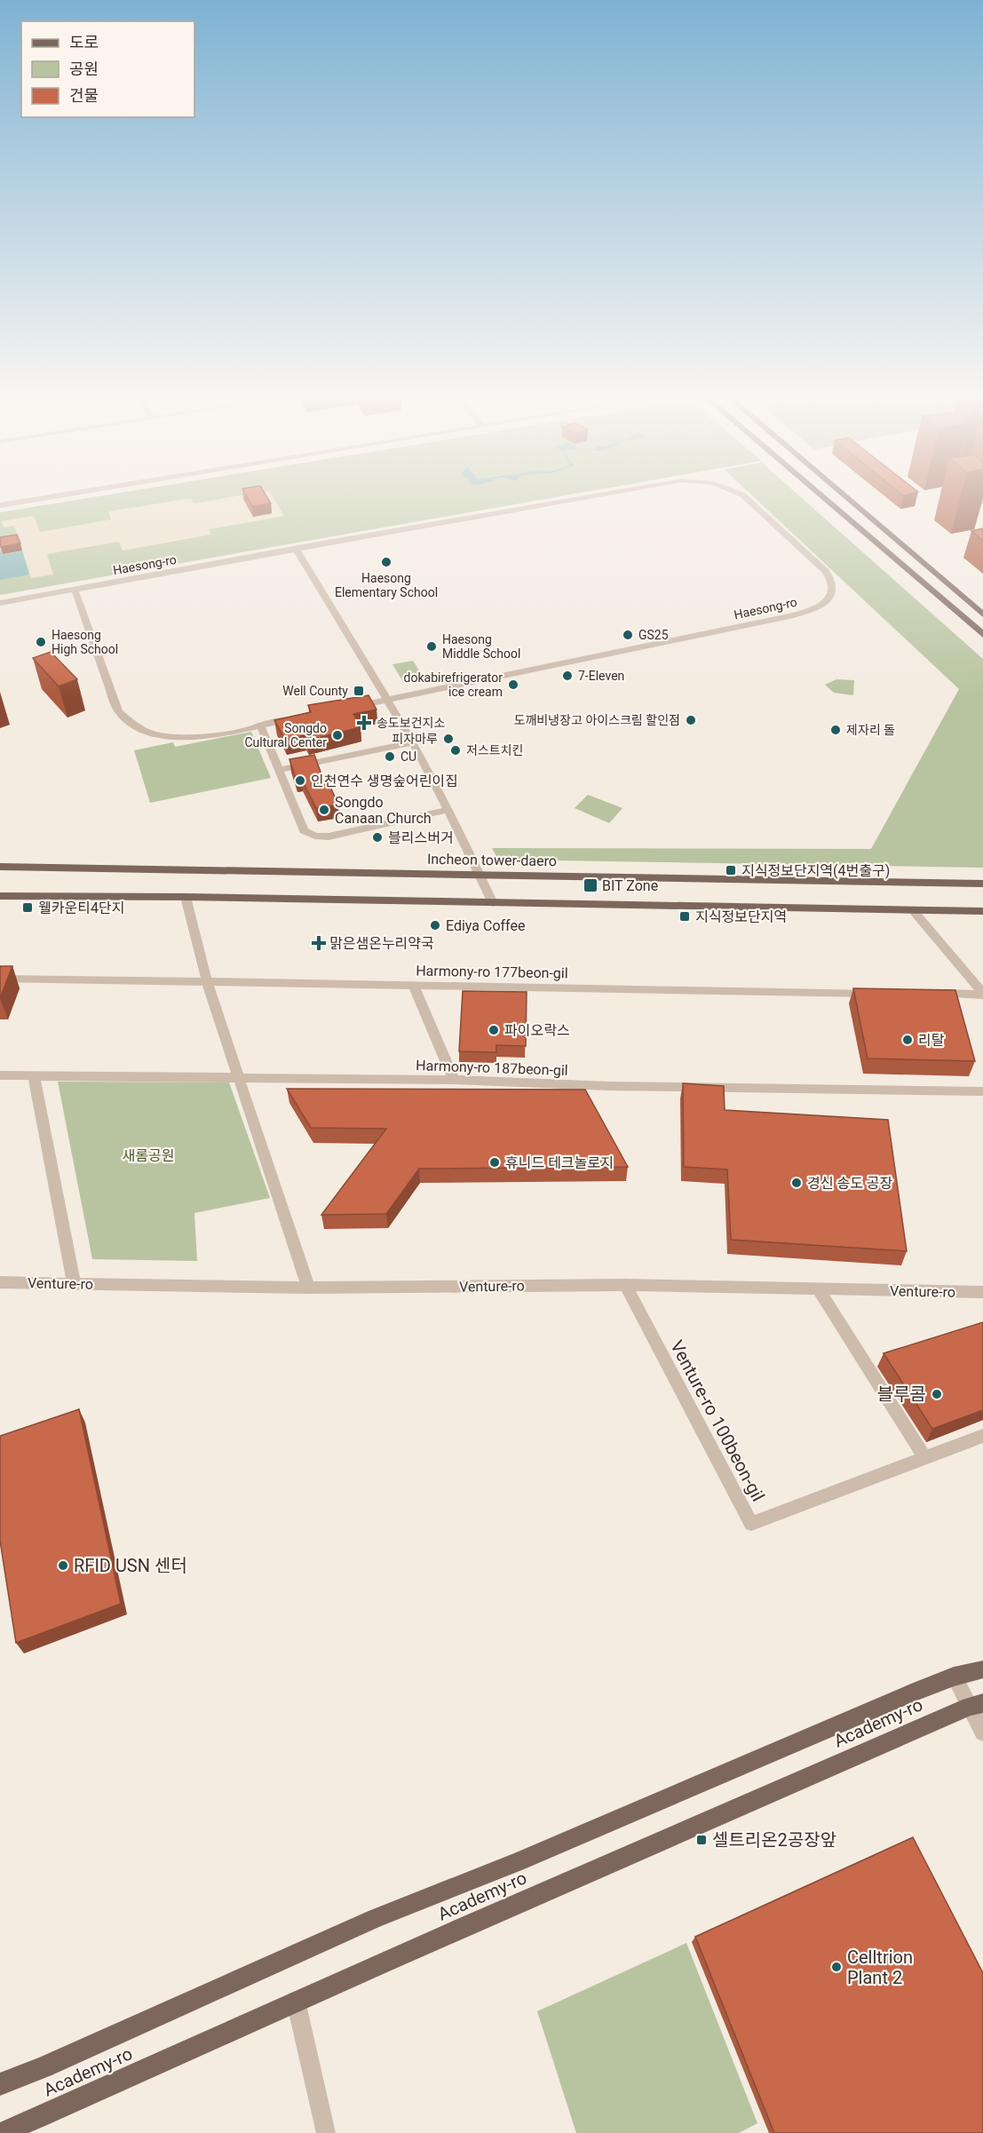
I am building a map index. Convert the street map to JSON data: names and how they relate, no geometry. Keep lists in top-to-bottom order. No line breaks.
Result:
{"streets":{"main road":["Incheon tower-daero","Academy-ro"],"street":["Haesong-ro","Harmony-ro 177beon-gil","Harmony-ro 187beon-gil","Venture-ro","Venture-ro 100beon-gil"]},"crossings":[["Venture-ro","Venture-ro 100beon-gil"]],"parks":["새롬공원"],"places":{"other":["Haesong Elementary School","GS25","Haesong High School","Haesong Middle School","7-Eleven","dokabirefrigerator ice cream","도깨비냉장고 아이스크림 할인점","제자리 돌","Songdo Cultural Center","피자마루","저스트치킨","CU","인천연수 생명숲어린이집","Songdo Canaan Church","블리스버거","Ediya Coffee","파이오락스","리탈","휴니드 테크놀로지","경신 송도 공장","블루콤","RFID USN 센터","Celltrion Plant 2"],"transit":["Well County","지식정보단지역(4번출구)","BIT Zone","웰카운티4단지","지식정보단지역","셀트리온2공장앞"],"health":["송도보건지소","맑은샘온누리약국"]},"legend":["도로","공원","건물"]}
